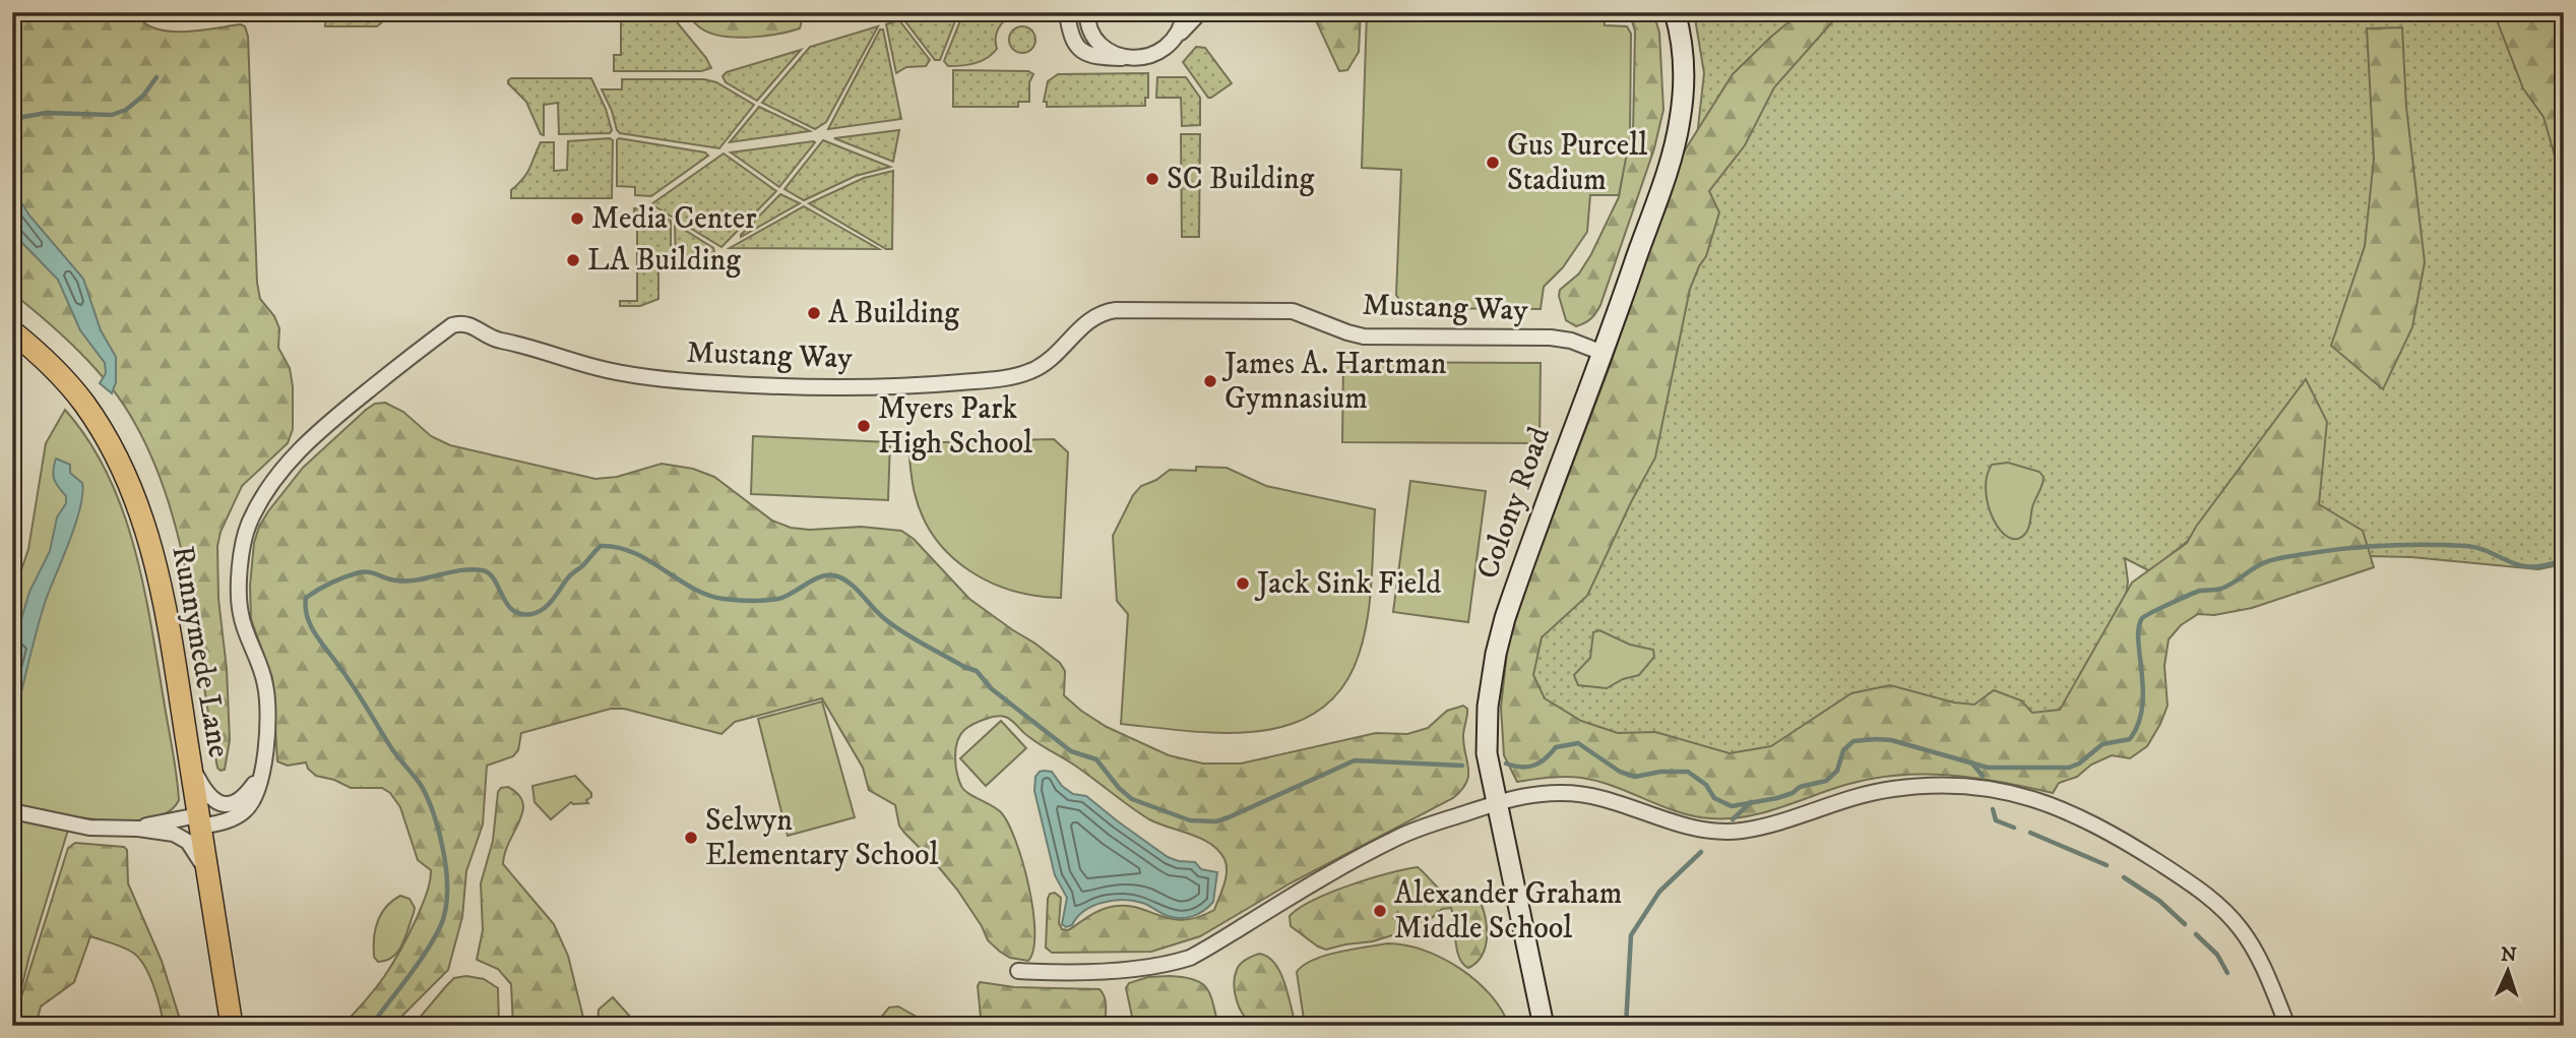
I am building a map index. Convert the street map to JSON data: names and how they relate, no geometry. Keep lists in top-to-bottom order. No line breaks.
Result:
{"streets":{"main road":["Runnymede Lane"],"street":["Mustang Way","Colony Road"]},"crossings":[["Mustang Way","Colony Road"]],"places":["Gus Purcell Stadium","SC Building","Media Center","LA Building","A Building","James A. Hartman Gymnasium","Myers Park High School","Jack Sink Field","Selwyn Elementary School","Alexander Graham Middle School"],"north":"top"}
